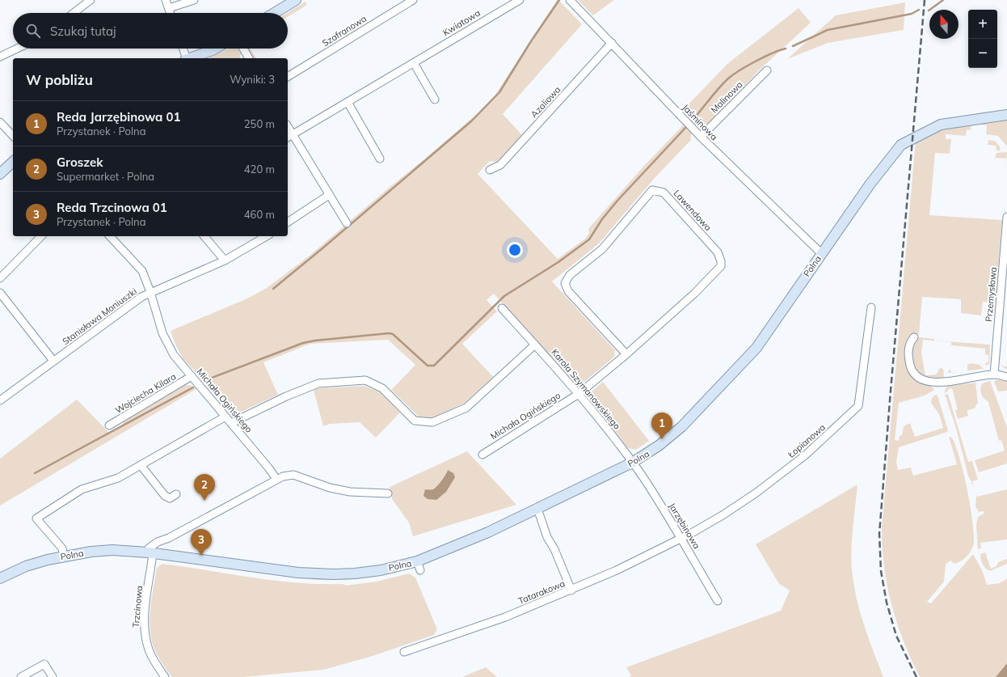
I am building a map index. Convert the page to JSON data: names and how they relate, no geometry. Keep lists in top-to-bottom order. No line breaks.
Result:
{"streets":{"street":["Kwiatowa","Szafranowa","Malinowa","Azaliowa","Jaśminowa","Lawendowa","Polna","Przemysłowa","Stanisława Moniuszki","Karola Szymanowskiego","Wojciecha Kilara","Michała Ogińskiego","Łopianowa","Jarzębinowa","Tatarakowa","Trzcinowa"]},"crossings":[["Malinowa","Jaśminowa"],["Azaliowa","Jaśminowa"],["Jaśminowa","Polna"],["Lawendowa","Karola Szymanowskiego"],["Lawendowa","Michała Ogińskiego"],["Polna","Karola Szymanowskiego"],["Polna","Jarzębinowa"],["Polna","Trzcinowa"],["Stanisława Moniuszki","Michała Ogińskiego"],["Karola Szymanowskiego","Michała Ogińskiego"],["Karola Szymanowskiego","Jarzębinowa"],["Wojciecha Kilara","Michała Ogińskiego"],["Łopianowa","Jarzębinowa"],["Łopianowa","Tatarakowa"],["Jarzębinowa","Tatarakowa"]],"north":"top","page":{"map_buttons":["+","−"],"search":"Szukaj tutaj","heading":["W pobliżu","Wyniki: 3"],"list":[{"mark":"1","name":"Reda Jarzębinowa 01","note":"Przystanek · Polna","value":"250 m"},{"mark":"2","name":"Groszek","note":"Supermarket · Polna","value":"420 m"},{"mark":"3","name":"Reda Trzcinowa 01","note":"Przystanek · Polna","value":"460 m"}],"pins":["1","2","3"]}}
